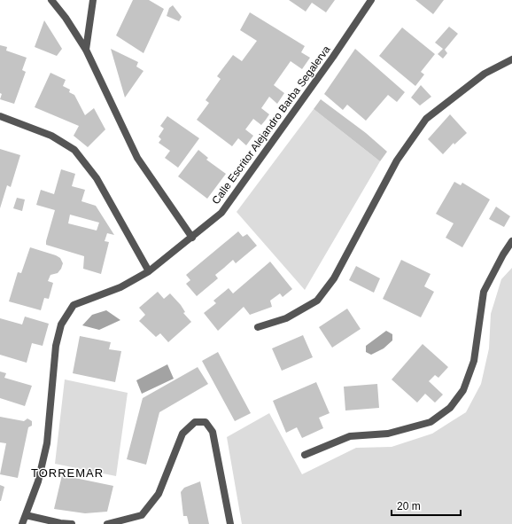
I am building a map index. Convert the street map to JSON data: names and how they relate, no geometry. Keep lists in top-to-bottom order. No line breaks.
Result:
{"streets":{"street":["Calle Escritor Alejandro Barba Segalerva"]},"districts":["TORREMAR"],"scale_bar":"20 m"}
